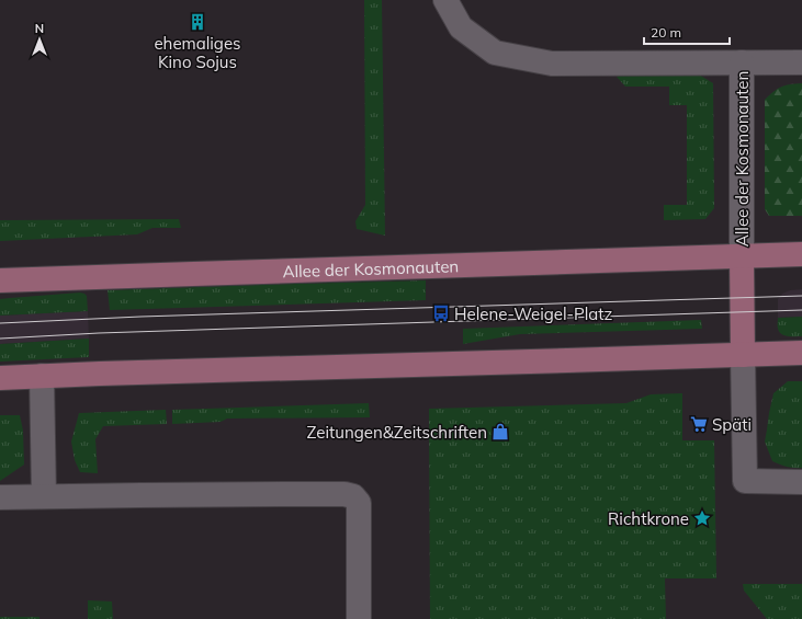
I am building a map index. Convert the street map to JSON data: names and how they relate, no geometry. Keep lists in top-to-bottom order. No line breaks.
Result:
{"streets":{"main road":["Allee der Kosmonauten"]},"places":{"building":["ehemaliges Kino Sojus"],"bus stop":["Helene-Weigel-Platz"],"supermarket":["Späti"],"shop":["Zeitungen&Zeitschriften"],"place":["Richtkrone"]},"scale_bar":"20 m","north":"top"}
